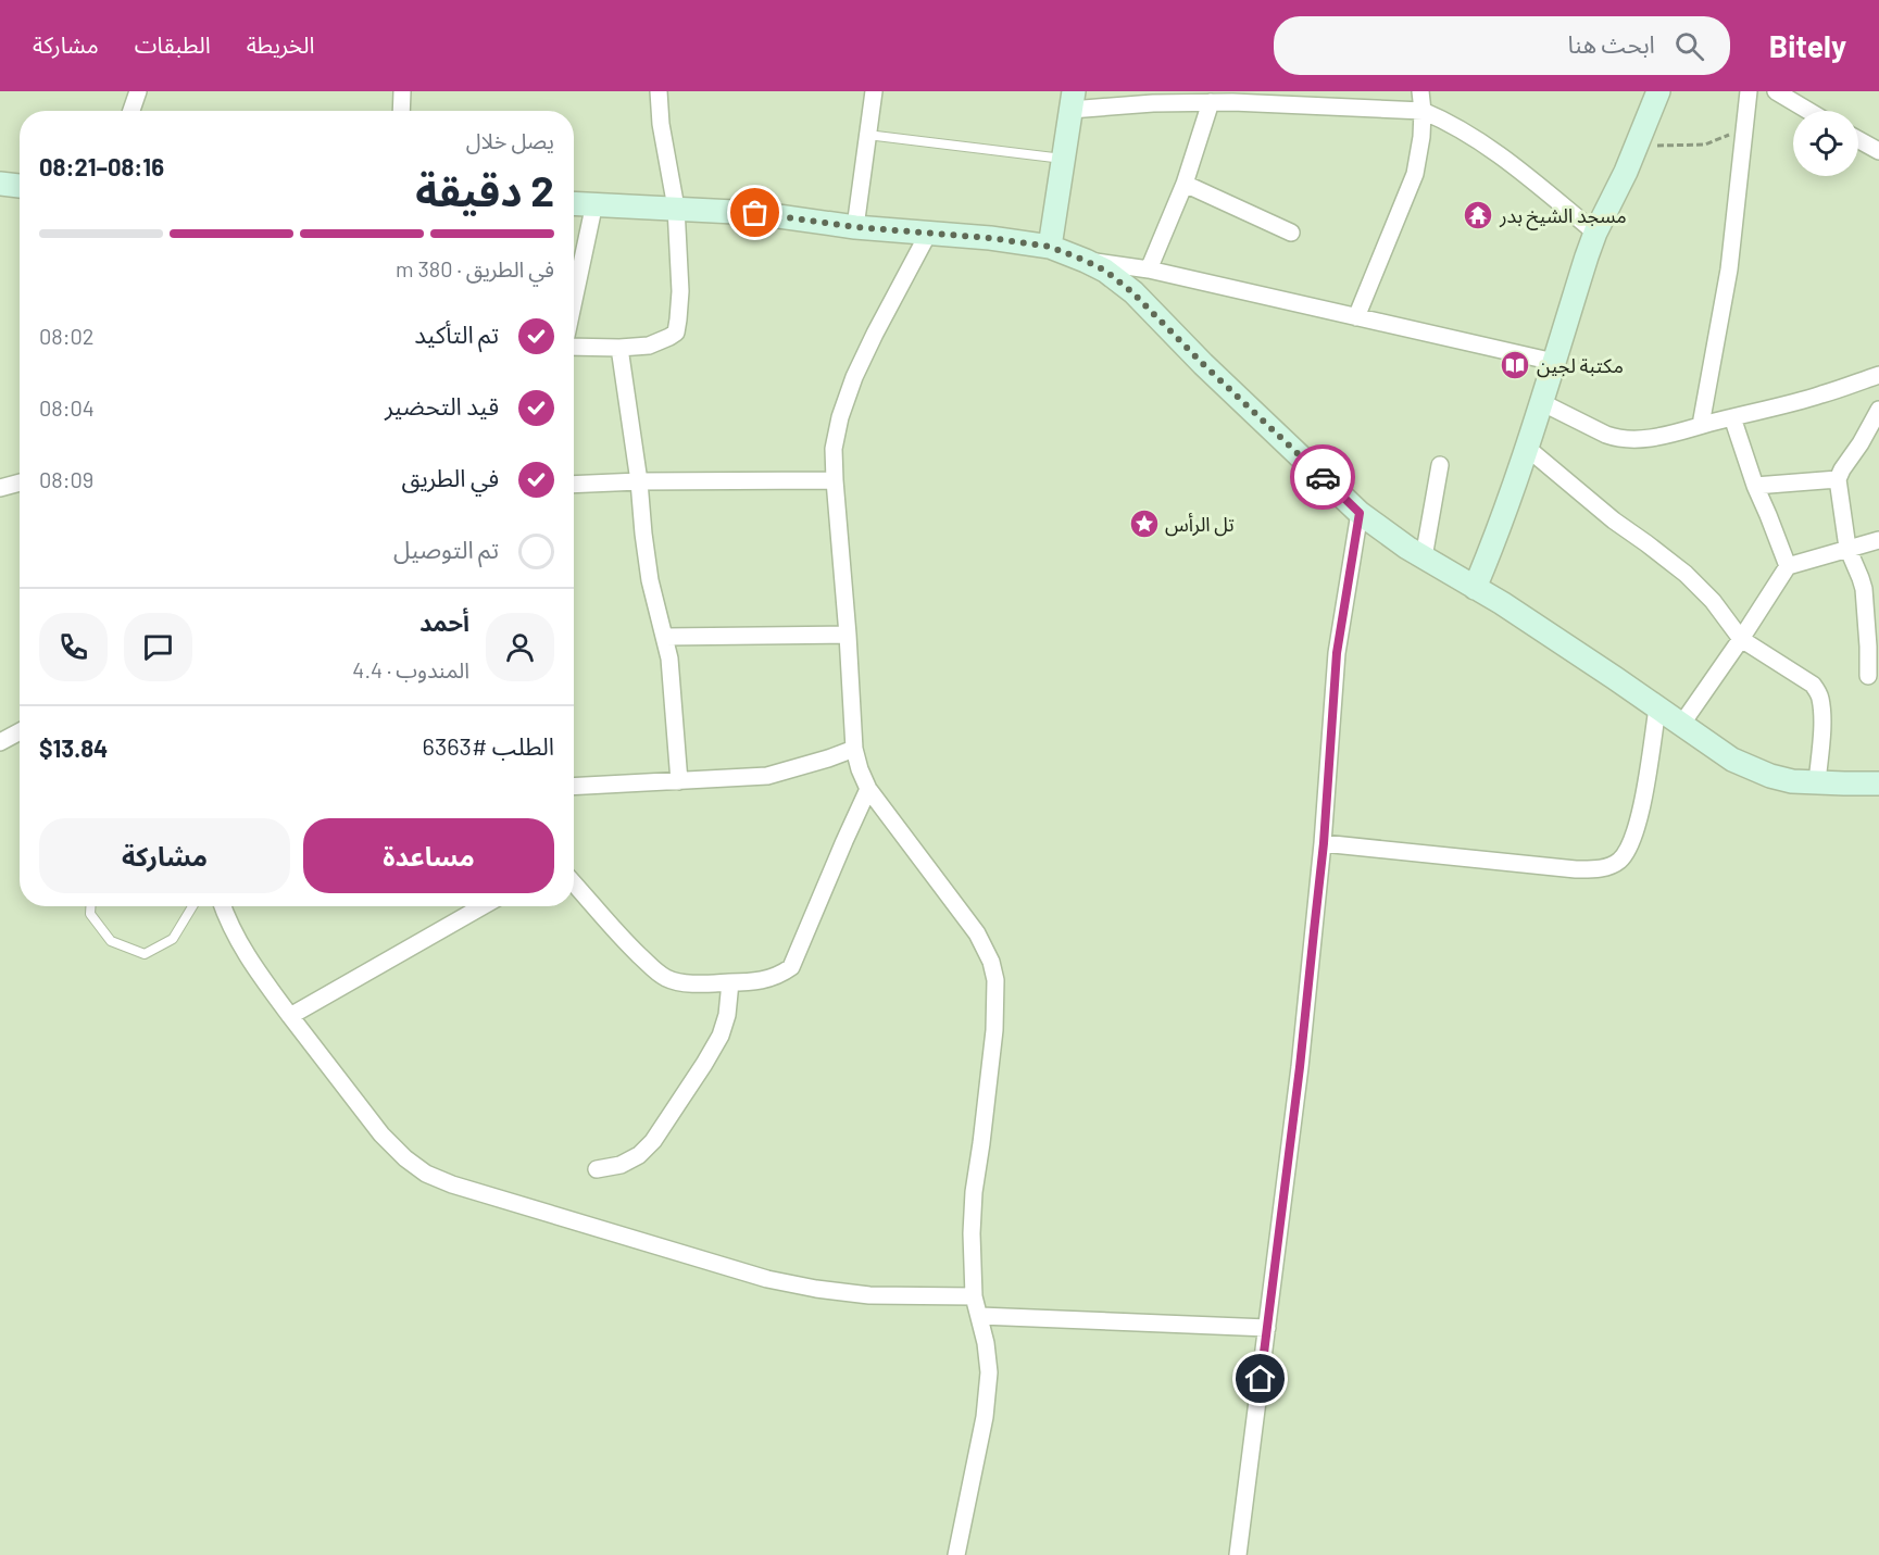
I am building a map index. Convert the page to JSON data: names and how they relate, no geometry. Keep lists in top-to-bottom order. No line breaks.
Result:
{"places":{"temple":["مسجد الشيخ بدر"],"library":["مكتبة لجين"],"place":["تل الرأس"]},"page":{"header":"Bitely","search":"ابحث هنا","nav":["الخريطة","الطبقات","مشاركة"],"heading":["2 دقيقة","يصل خلال","08:16–08:21"],"panel":["أحمد","المندوب · 4.4","الطلب #6363","$13.84"],"bar":"في الطريق · 380 m","list":[["تم التأكيد","08:02"],["قيد التحضير","08:04"],["في الطريق","08:09"],"تم التوصيل"],"buttons":["مساعدة","مشاركة"]}}
